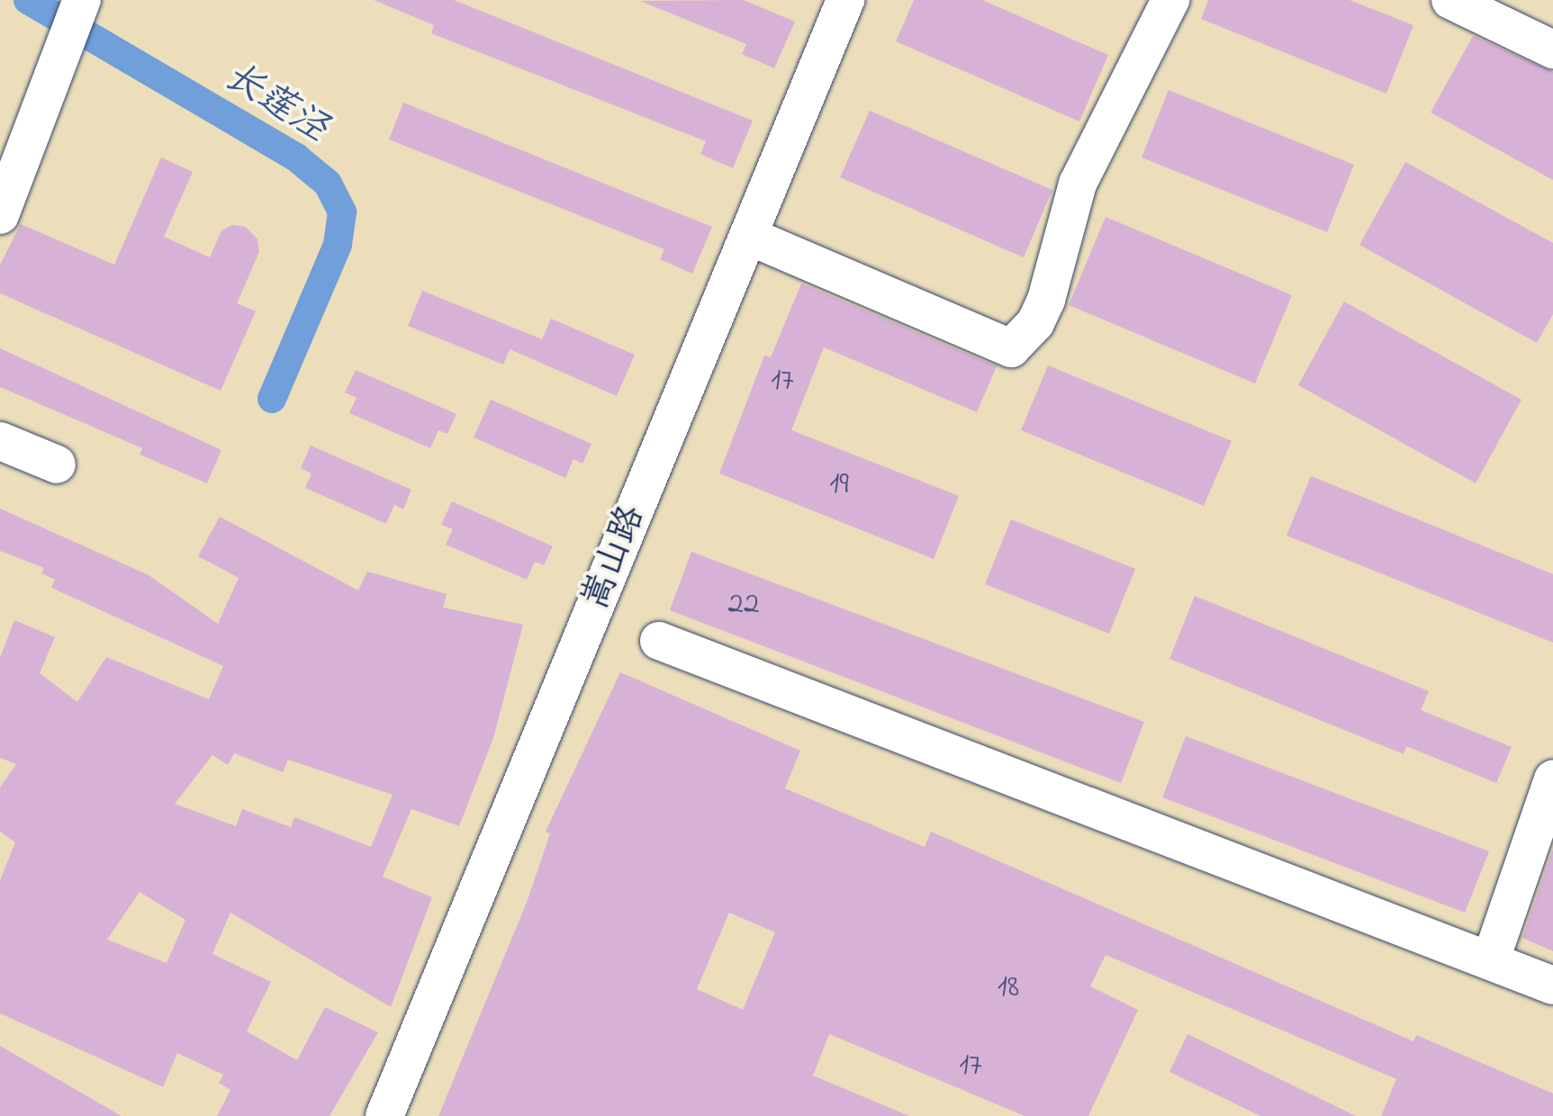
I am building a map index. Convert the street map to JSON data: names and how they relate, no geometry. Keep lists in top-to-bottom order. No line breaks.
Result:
{"streets":{"street":["嵩山路"]},"water":["长莲泾"],"house_numbers":["17","19","22","18","17"]}
